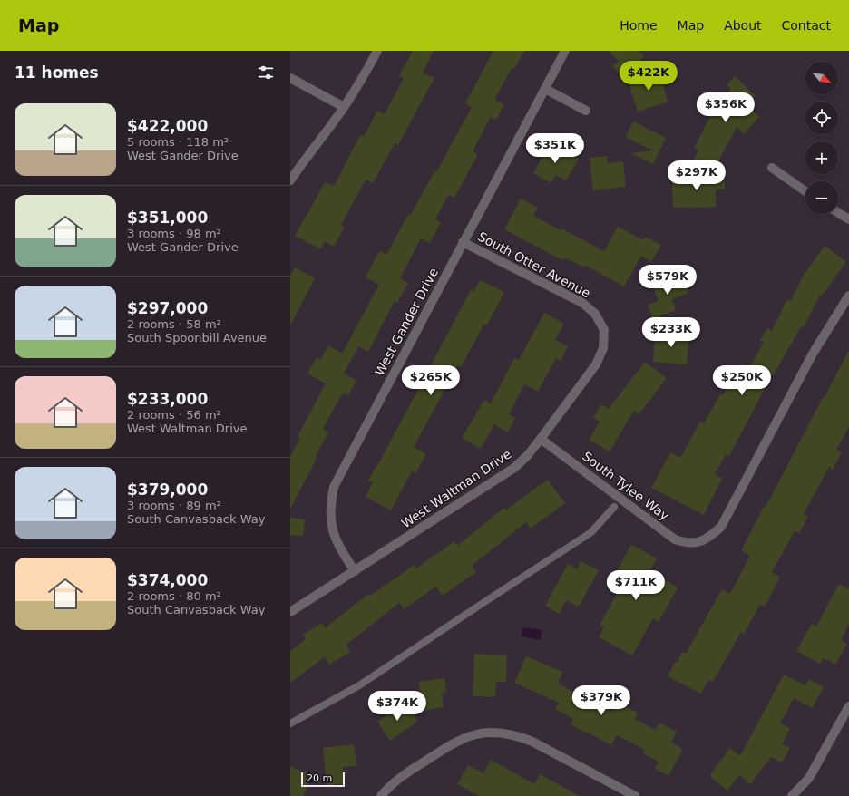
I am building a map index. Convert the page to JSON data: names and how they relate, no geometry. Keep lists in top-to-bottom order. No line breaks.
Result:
{"streets":{"street":["South Otter Avenue","West Gander Drive","South Tylee Way","West Waltman Drive"]},"crossings":[["South Otter Avenue","West Gander Drive"],["South Otter Avenue","West Waltman Drive"],["West Gander Drive","West Waltman Drive"],["South Tylee Way","West Waltman Drive"]],"scale_bar":"20 m","north":"bottom right","page":{"header":"Map","nav":["Home","Map","About","Contact"],"heading":"11 homes","price":["$422K","$356K","$351K","$297K","$579K","$233K","$265K","$250K","$711K","$379K","$374K"],"map_buttons":["+","−"],"list":[{"name":"$422,000","note":"5 rooms · 118 m² · West Gander Drive"},{"name":"$351,000","note":"3 rooms · 98 m² · West Gander Drive"},{"name":"$297,000","note":"2 rooms · 58 m² · South Spoonbill Avenue"},{"name":"$233,000","note":"2 rooms · 56 m² · West Waltman Drive"},{"name":"$379,000","note":"3 rooms · 89 m² · South Canvasback Way"},{"name":"$374,000","note":"2 rooms · 80 m² · South Canvasback Way"}],"scale":"20 m"}}
